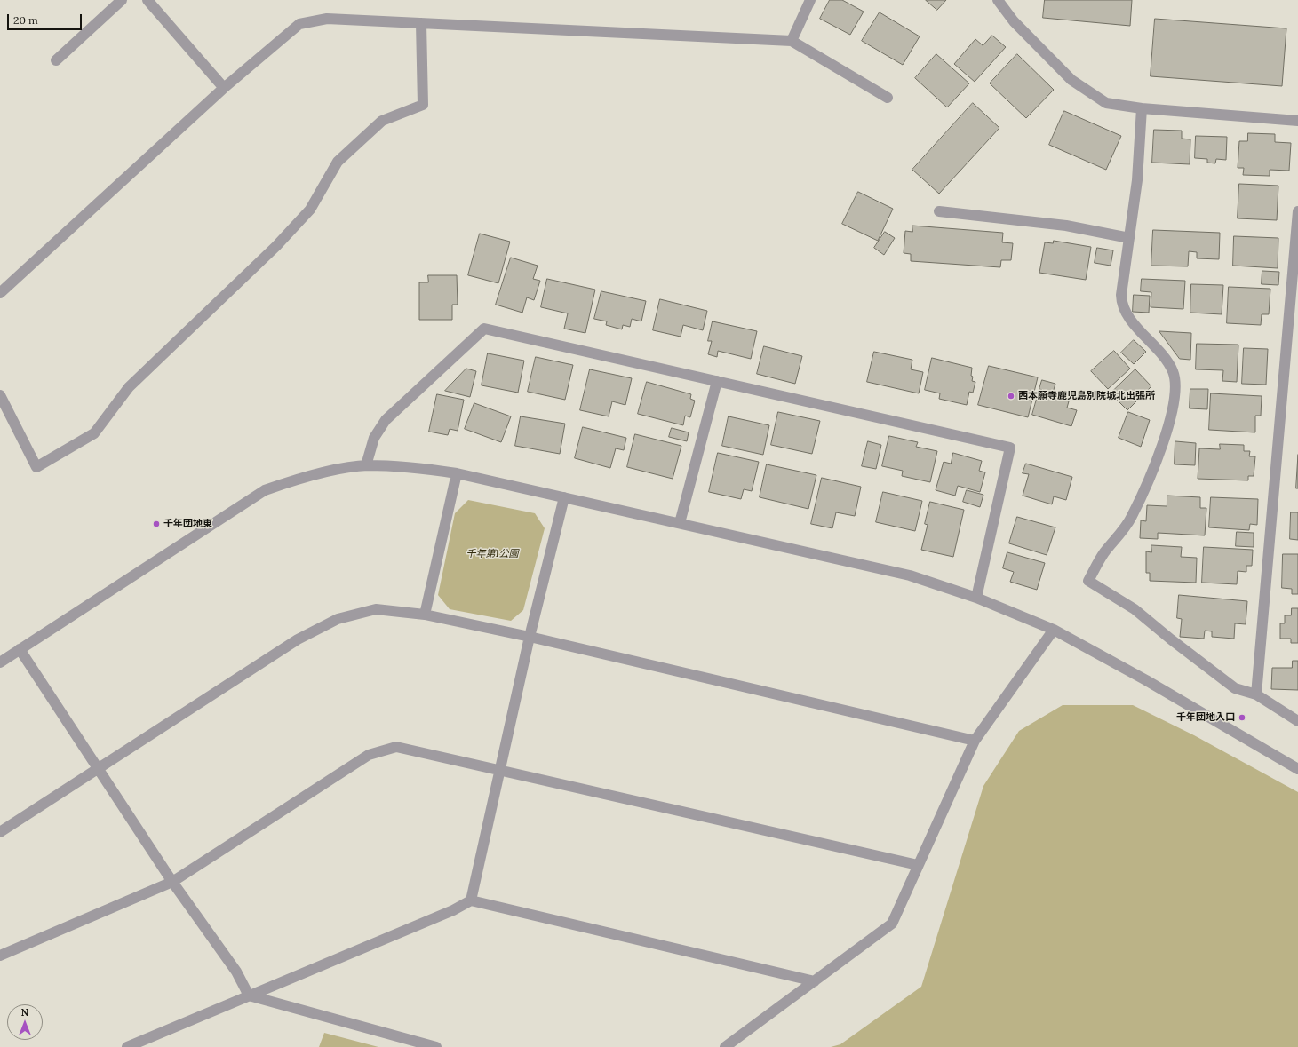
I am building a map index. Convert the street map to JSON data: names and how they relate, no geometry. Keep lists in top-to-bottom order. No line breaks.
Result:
{"parks":["千年第1公園"],"places":["西本願寺鹿児島別院城北出張所","千年団地東","千年団地入口"],"scale_bar":"20 m","north":"top"}
